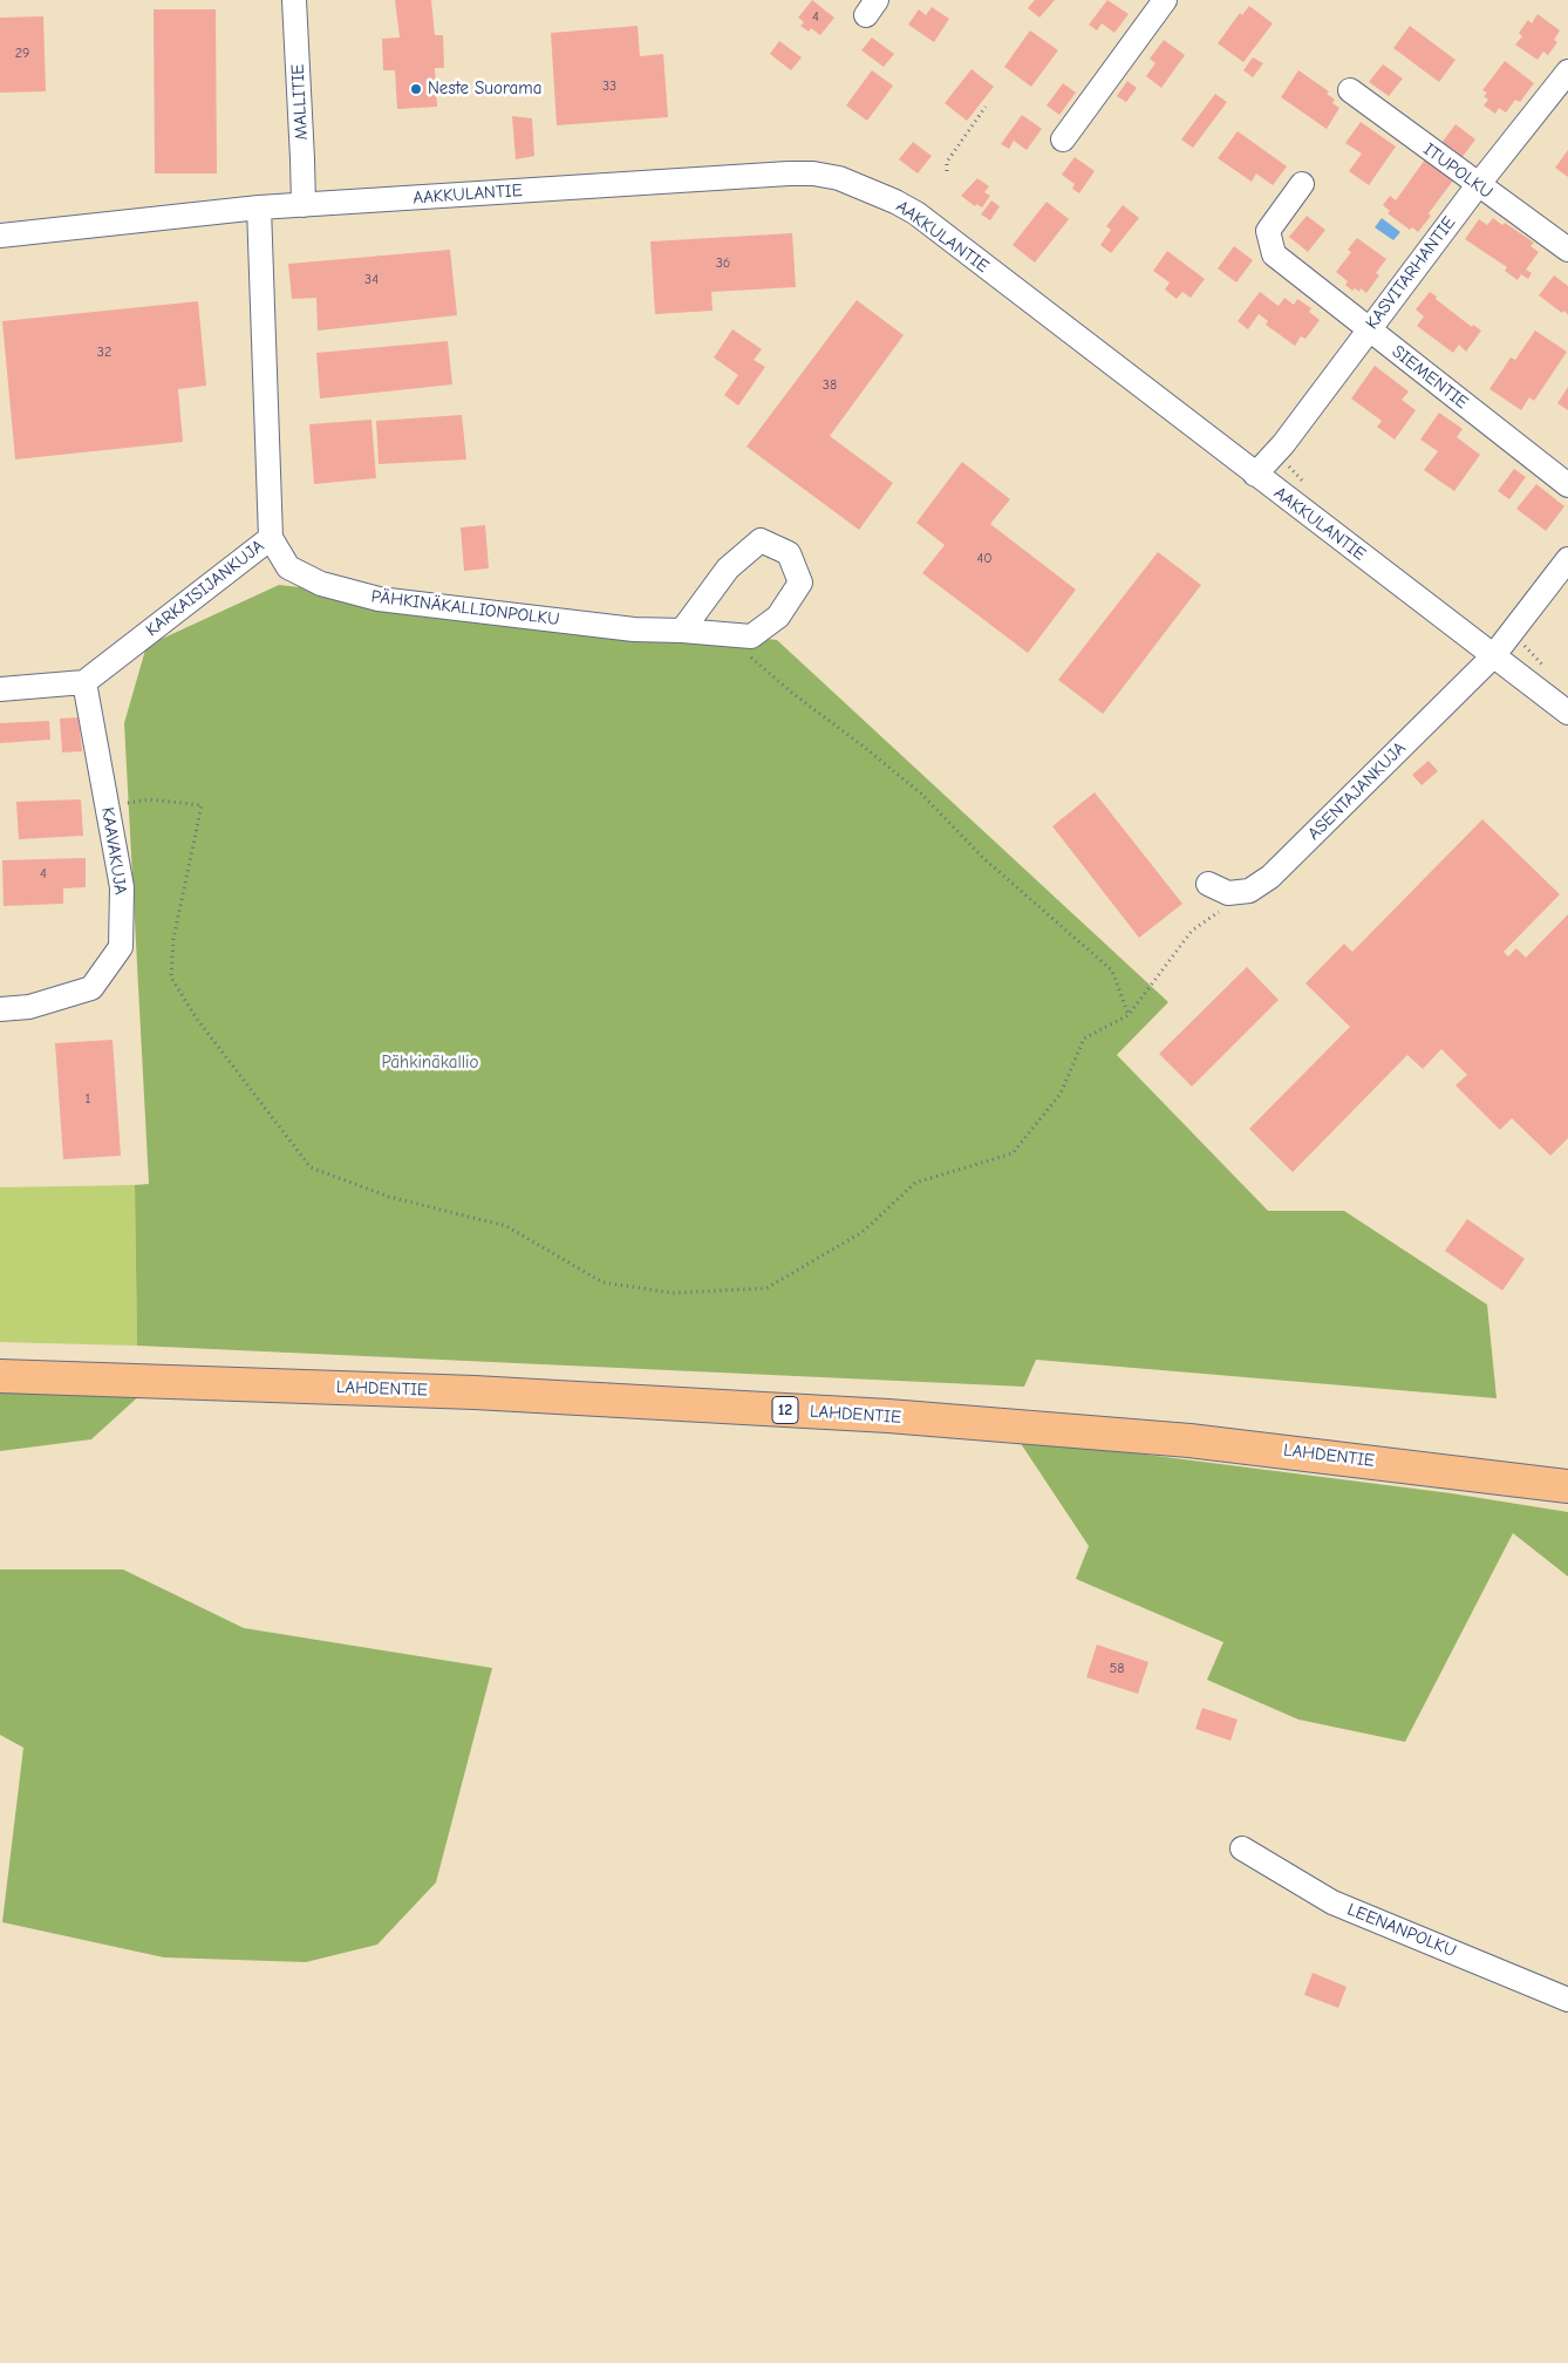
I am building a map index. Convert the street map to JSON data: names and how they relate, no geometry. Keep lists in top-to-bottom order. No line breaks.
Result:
{"streets":{"highway":["LAHDENTIE","12"],"street":["MALLITIE","ITUPOLKU","AAKKULANTIE","KASVITARHANTIE","SIEMENTIE","KARKAISIJANKUJA","PÄHKINÄKALLIONPOLKU","ASENTAJANKUJA","KAAVAKUJA","LEENANPOLKU"]},"crossings":[["MALLITIE","AAKKULANTIE"],["ITUPOLKU","KASVITARHANTIE"],["AAKKULANTIE","KASVITARHANTIE"],["AAKKULANTIE","KARKAISIJANKUJA"],["AAKKULANTIE","ASENTAJANKUJA"],["KASVITARHANTIE","SIEMENTIE"],["KARKAISIJANKUJA","PÄHKINÄKALLIONPOLKU"],["KARKAISIJANKUJA","KAAVAKUJA"]],"parks":["Pähkinäkallio"],"places":["Neste Suorama"],"house_numbers":["4","29","33","36","34","32","38","40","4","1","58"]}
